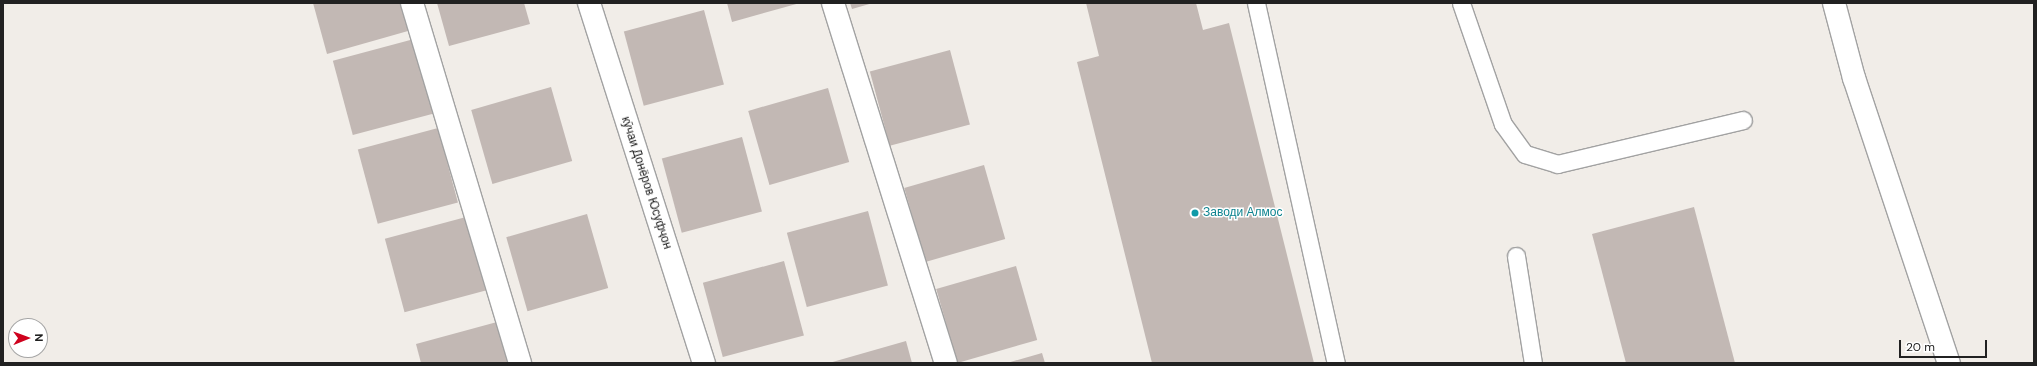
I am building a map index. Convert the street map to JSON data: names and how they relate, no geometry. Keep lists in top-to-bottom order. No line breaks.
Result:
{"streets":{"street":["кӯчаи Донёров Юсуфҷон"]},"places":["Заводи Алмос"],"scale_bar":"20 m","north":"right"}
